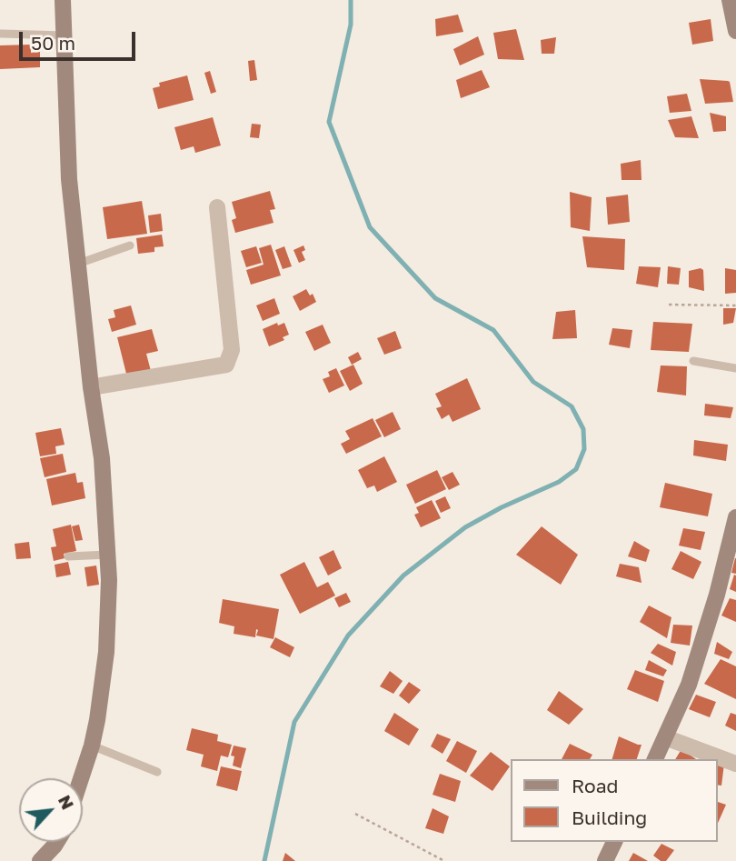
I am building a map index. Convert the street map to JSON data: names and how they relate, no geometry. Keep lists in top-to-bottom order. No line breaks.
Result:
{"legend":["Road","Building"],"scale_bar":"50 m","north":"top right"}
